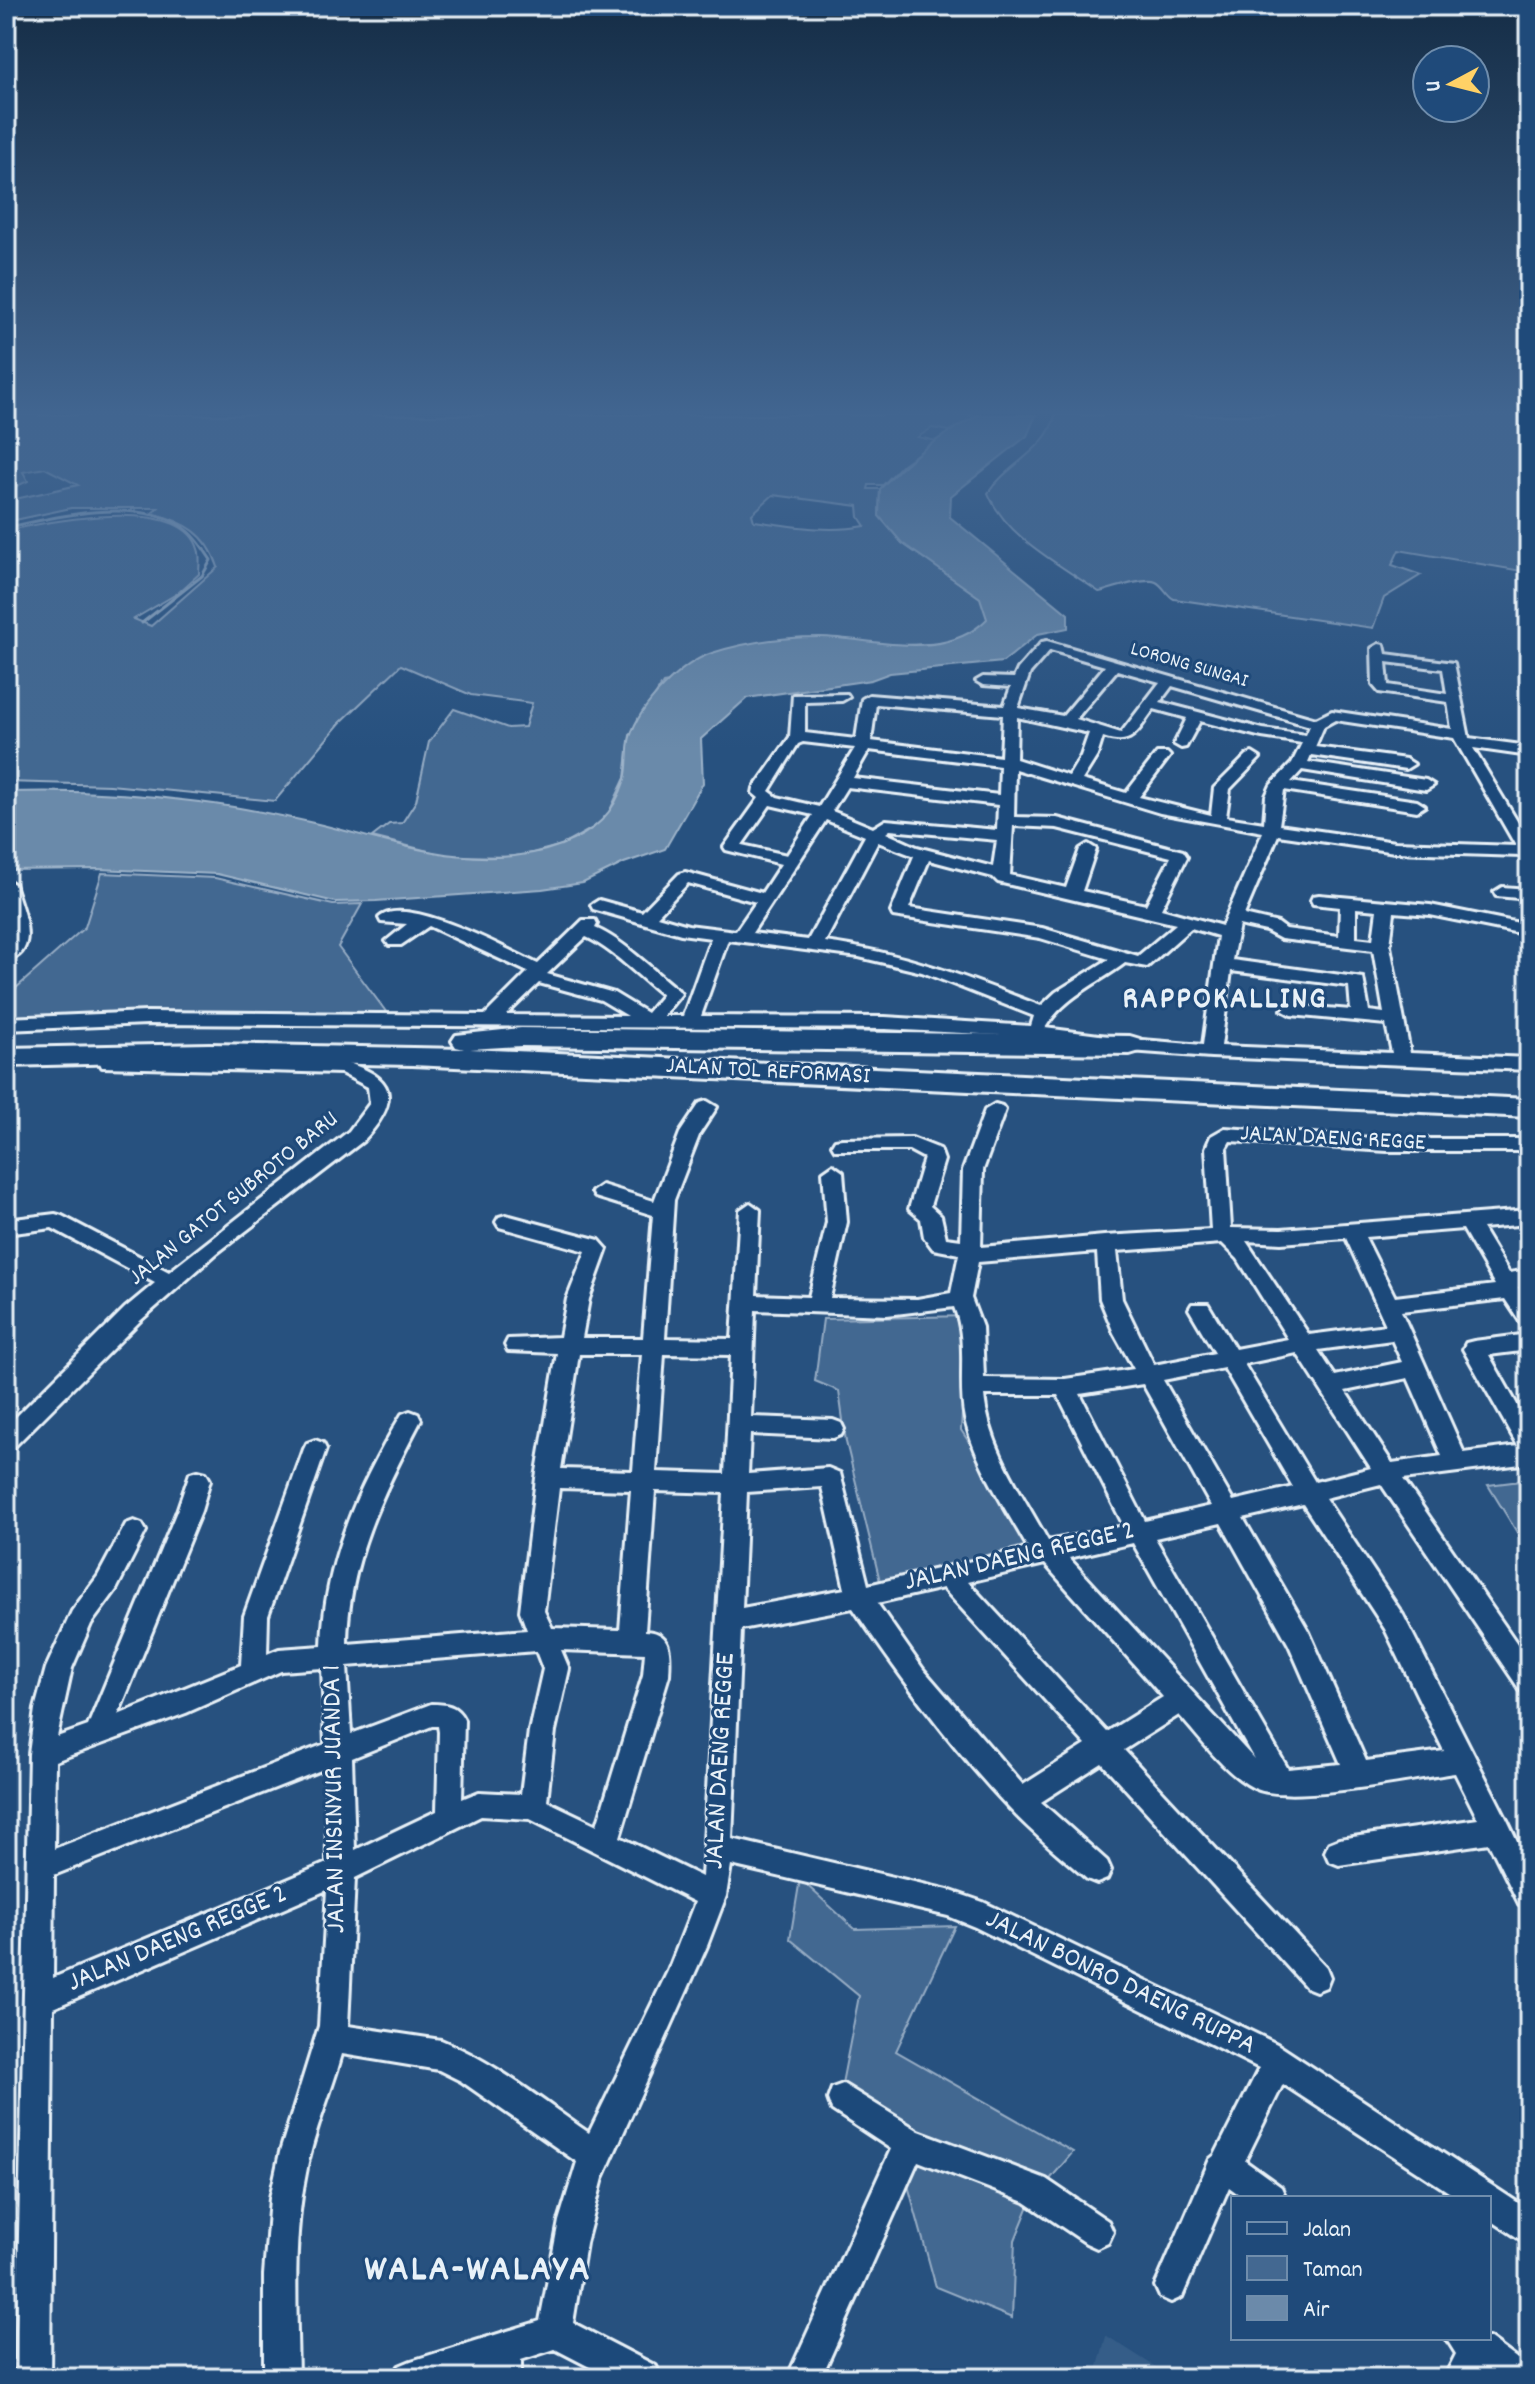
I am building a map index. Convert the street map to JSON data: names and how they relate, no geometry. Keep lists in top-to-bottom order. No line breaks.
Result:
{"streets":{"highway":["JALAN TOL REFORMASI"],"street":["LORONG SUNGAI","JALAN DAENG REGGE","JALAN GATOT SUBROTO BARU","JALAN DAENG REGGE 2","JALAN INSINYUR JUANDA 1","JALAN BONRO DAENG RUPPA"]},"crossings":[["JALAN TOL REFORMASI","JALAN GATOT SUBROTO BARU"],["JALAN DAENG REGGE","JALAN DAENG REGGE 2"],["JALAN DAENG REGGE","JALAN BONRO DAENG RUPPA"],["JALAN DAENG REGGE 2","JALAN INSINYUR JUANDA 1"]],"districts":["RAPPOKALLING","WALA-WALAYA"],"legend":["Jalan","Taman","Air"],"north":"left"}
